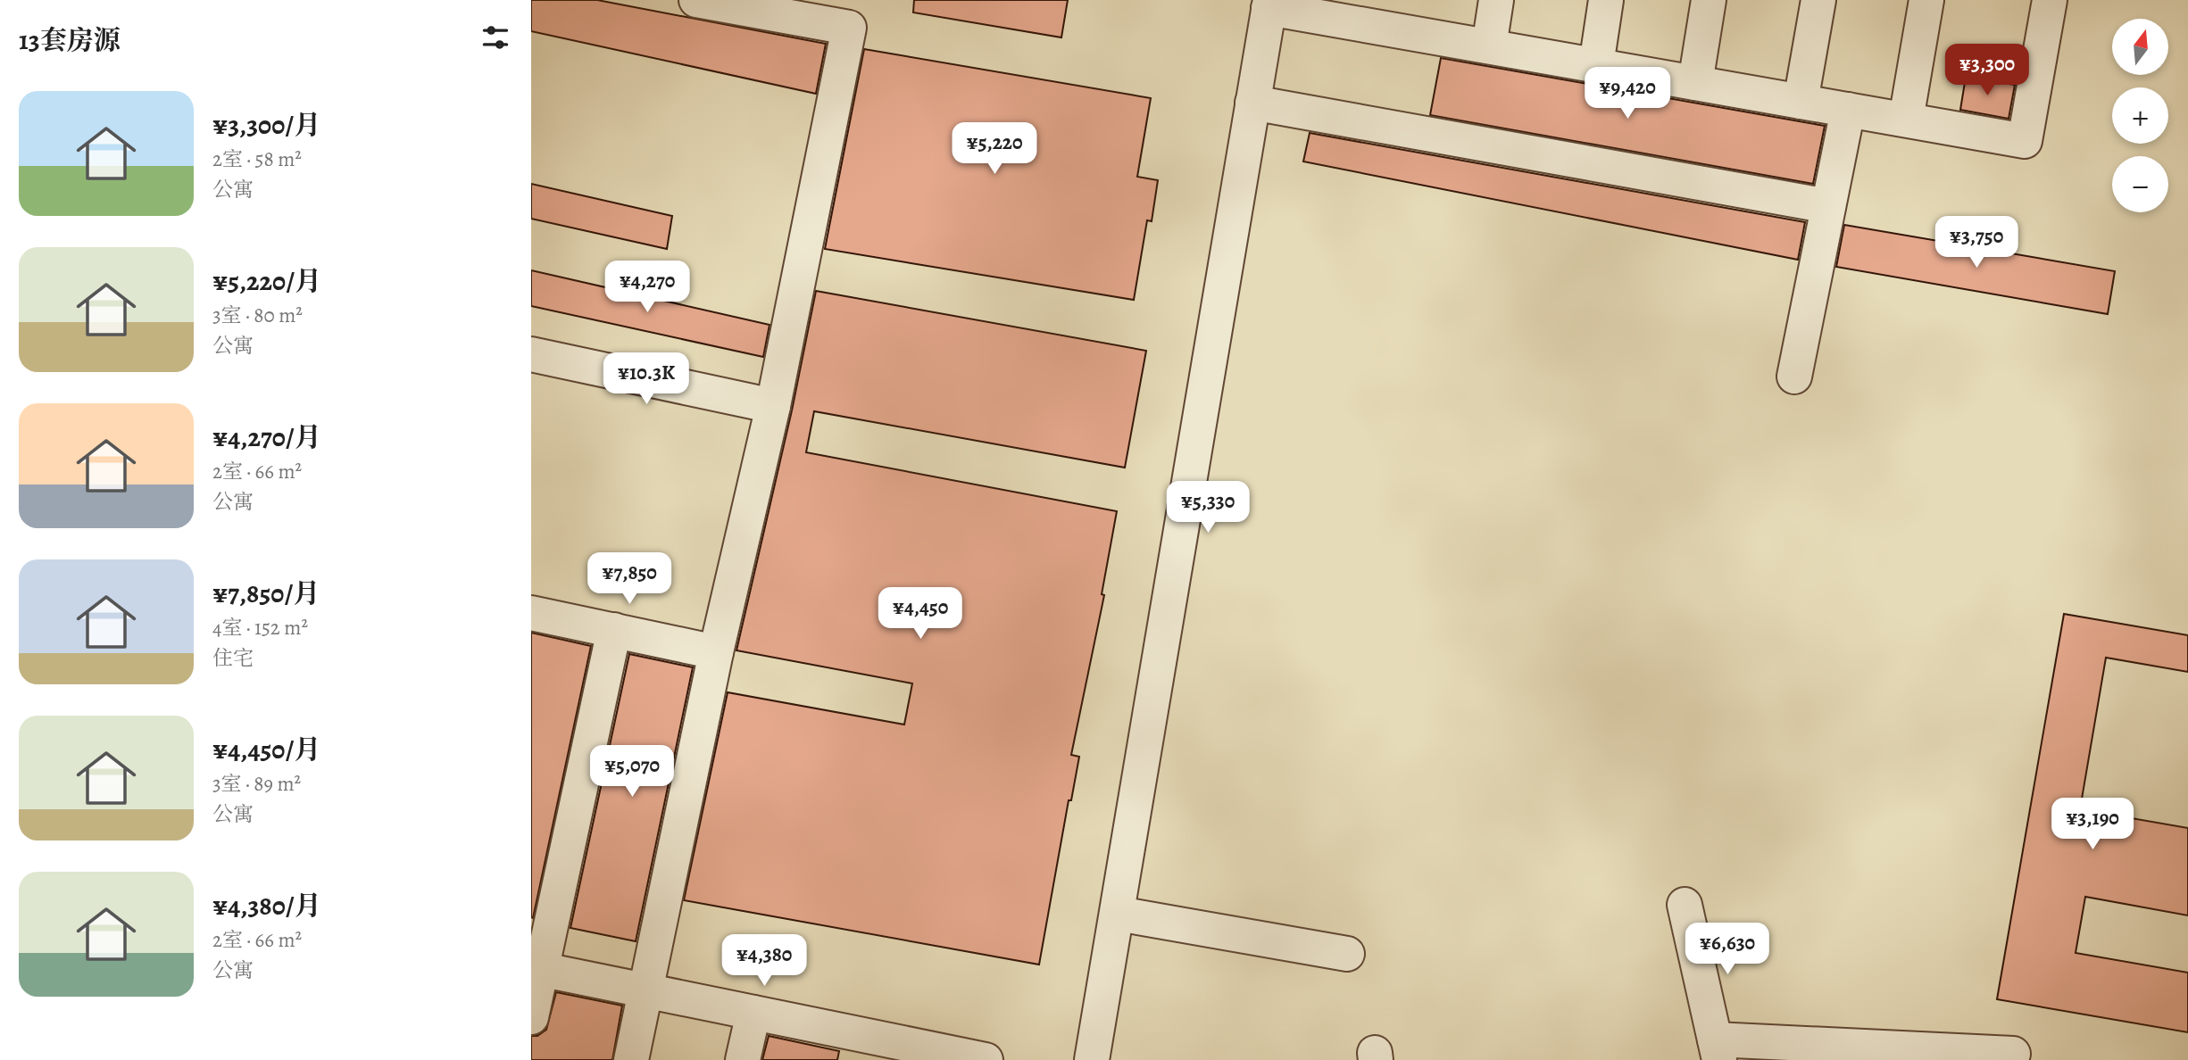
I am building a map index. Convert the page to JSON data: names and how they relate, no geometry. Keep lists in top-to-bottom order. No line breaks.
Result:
{"north":"top","page":{"heading":"13套房源","map_buttons":["+","−"],"price":["¥3,300","¥9,420","¥5,220","¥3,750","¥4,270","¥10.3K","¥5,330","¥7,850","¥4,450","¥5,070","¥3,190","¥6,630","¥4,380"],"list":[{"name":"¥3,300/月","note":"2室 · 58 m² · 公寓"},{"name":"¥5,220/月","note":"3室 · 80 m² · 公寓"},{"name":"¥4,270/月","note":"2室 · 66 m² · 公寓"},{"name":"¥7,850/月","note":"4室 · 152 m² · 住宅"},{"name":"¥4,450/月","note":"3室 · 89 m² · 公寓"},{"name":"¥4,380/月","note":"2室 · 66 m² · 公寓"}]}}
